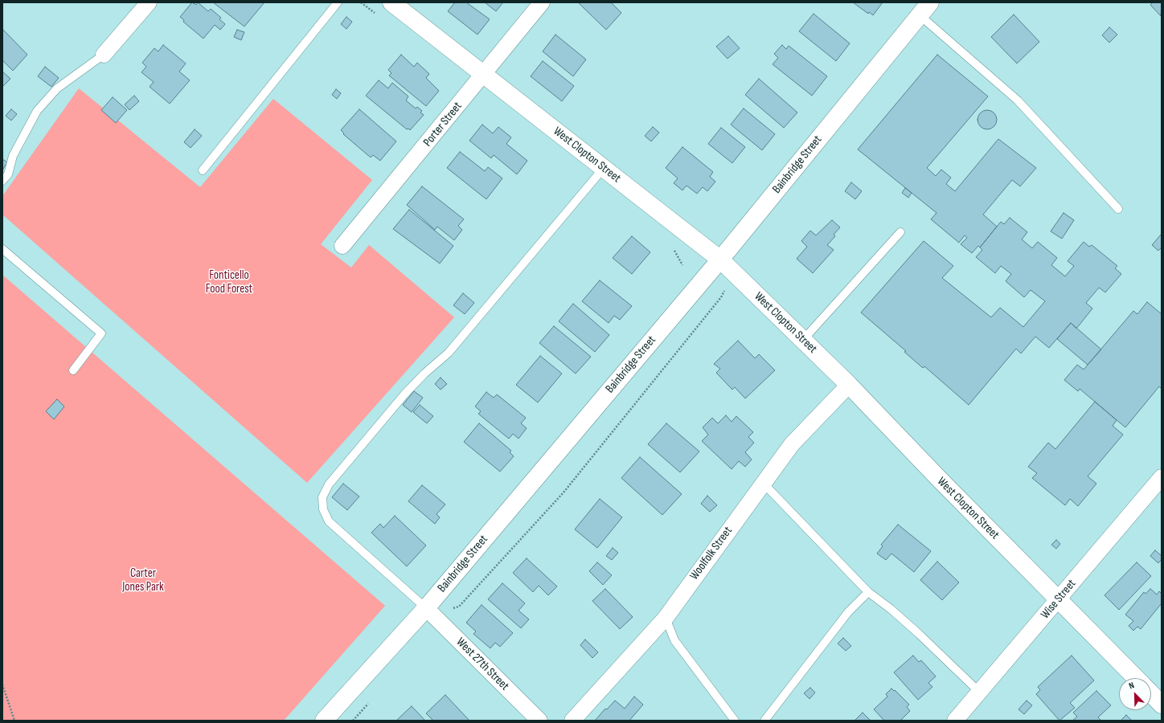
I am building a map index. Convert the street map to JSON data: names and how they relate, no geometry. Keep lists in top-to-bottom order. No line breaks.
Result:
{"streets":{"street":["Porter Street","West Clopton Street","Bainbridge Street","Woolfolk Street","Wise Street","West 27th Street"]},"crossings":[["Porter Street","West Clopton Street"],["West Clopton Street","Bainbridge Street"],["West Clopton Street","Woolfolk Street"],["West Clopton Street","Wise Street"],["Bainbridge Street","West 27th Street"]],"parks":["Fonticello Food Forest","Carter Jones Park"],"north":"top left"}
